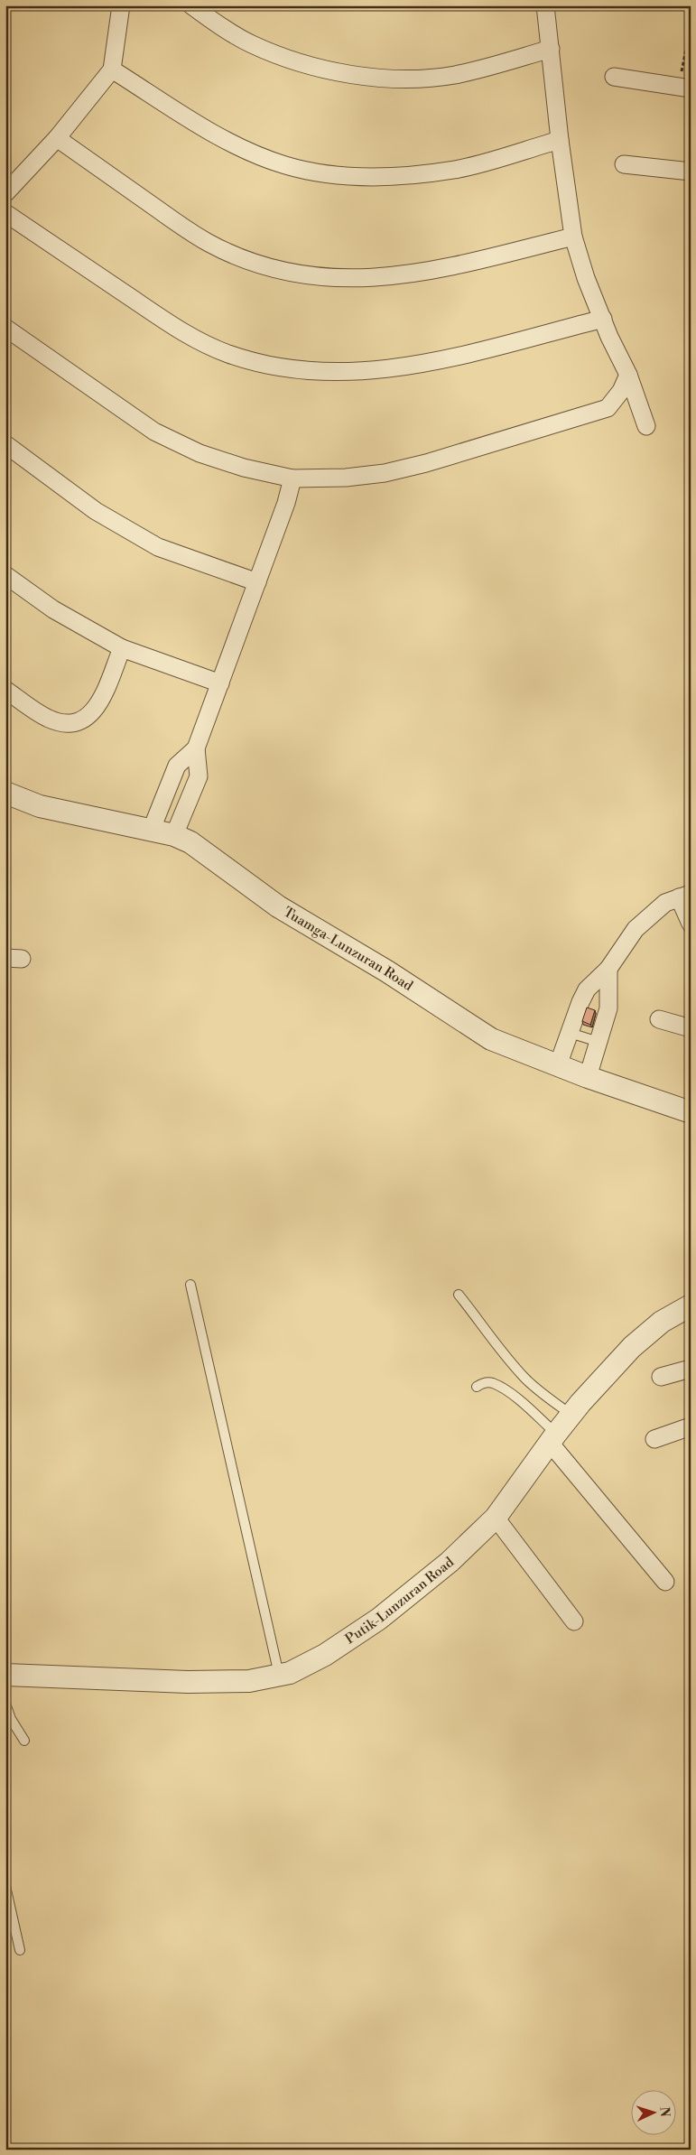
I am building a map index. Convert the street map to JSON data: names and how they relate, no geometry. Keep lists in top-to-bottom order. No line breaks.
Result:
{"streets":{"street":["Tuamga-Lunzuran Road","Putik-Lunzuran Road"]},"north":"right"}
